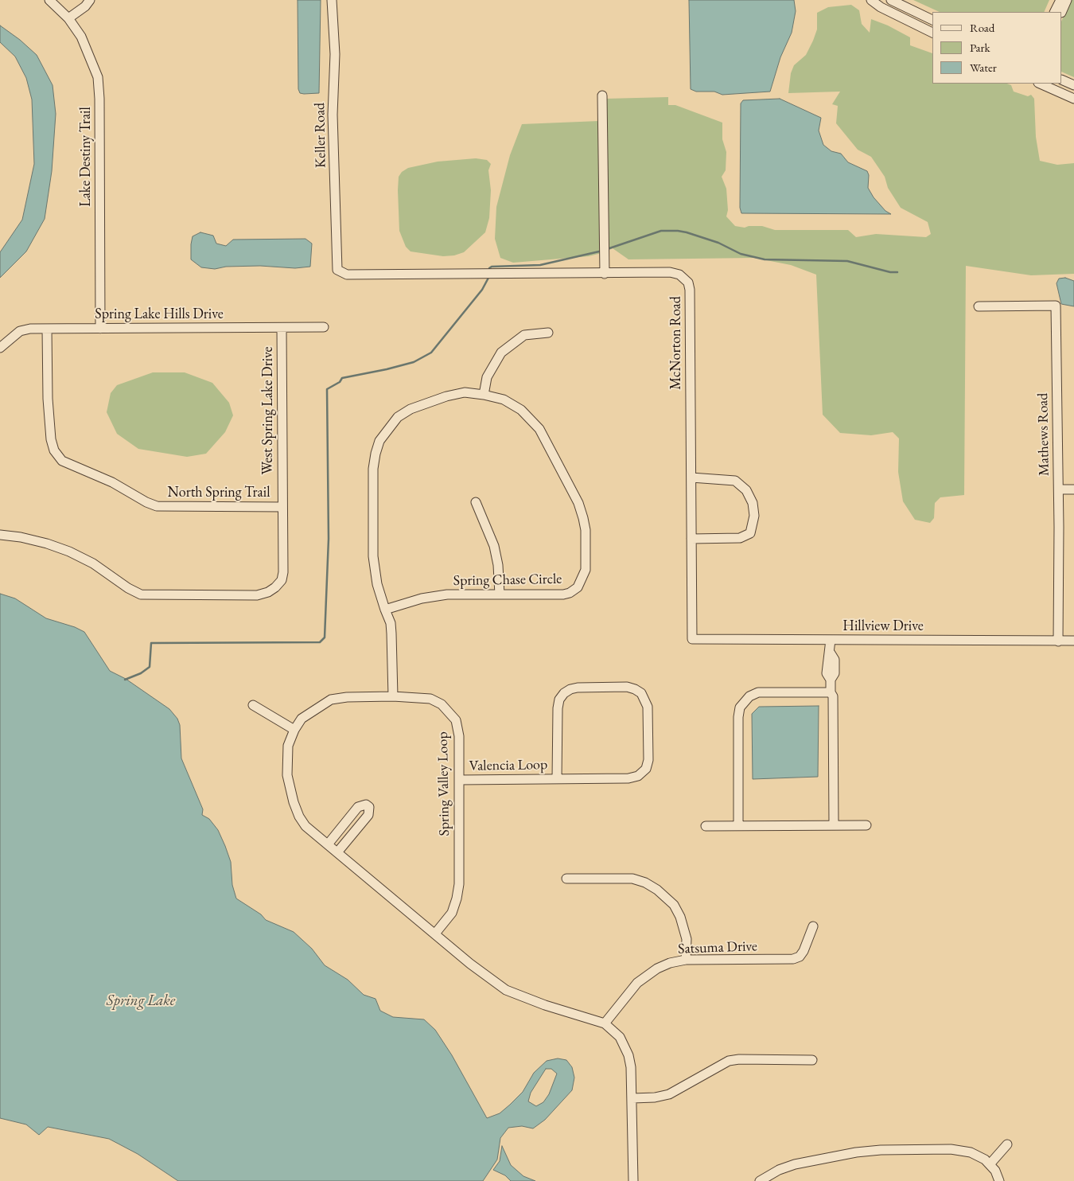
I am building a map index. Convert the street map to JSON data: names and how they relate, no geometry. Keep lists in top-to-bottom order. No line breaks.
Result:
{"streets":{"street":["Keller Road","Lake Destiny Trail","Spring Lake Hills Drive","McNorton Road","West Spring Lake Drive","Mathews Road","North Spring Trail","Spring Chase Circle","Hillview Drive","Valencia Loop","Spring Valley Loop","Satsuma Drive"]},"crossings":[["Keller Road","McNorton Road"],["Lake Destiny Trail","Spring Lake Hills Drive"],["Spring Lake Hills Drive","West Spring Lake Drive"],["Spring Lake Hills Drive","North Spring Trail"],["McNorton Road","Hillview Drive"],["West Spring Lake Drive","North Spring Trail"],["Mathews Road","Hillview Drive"],["Spring Chase Circle","Spring Valley Loop"],["Valencia Loop","Spring Valley Loop"]],"water":["Spring Lake"],"legend":["Road","Park","Water"]}
